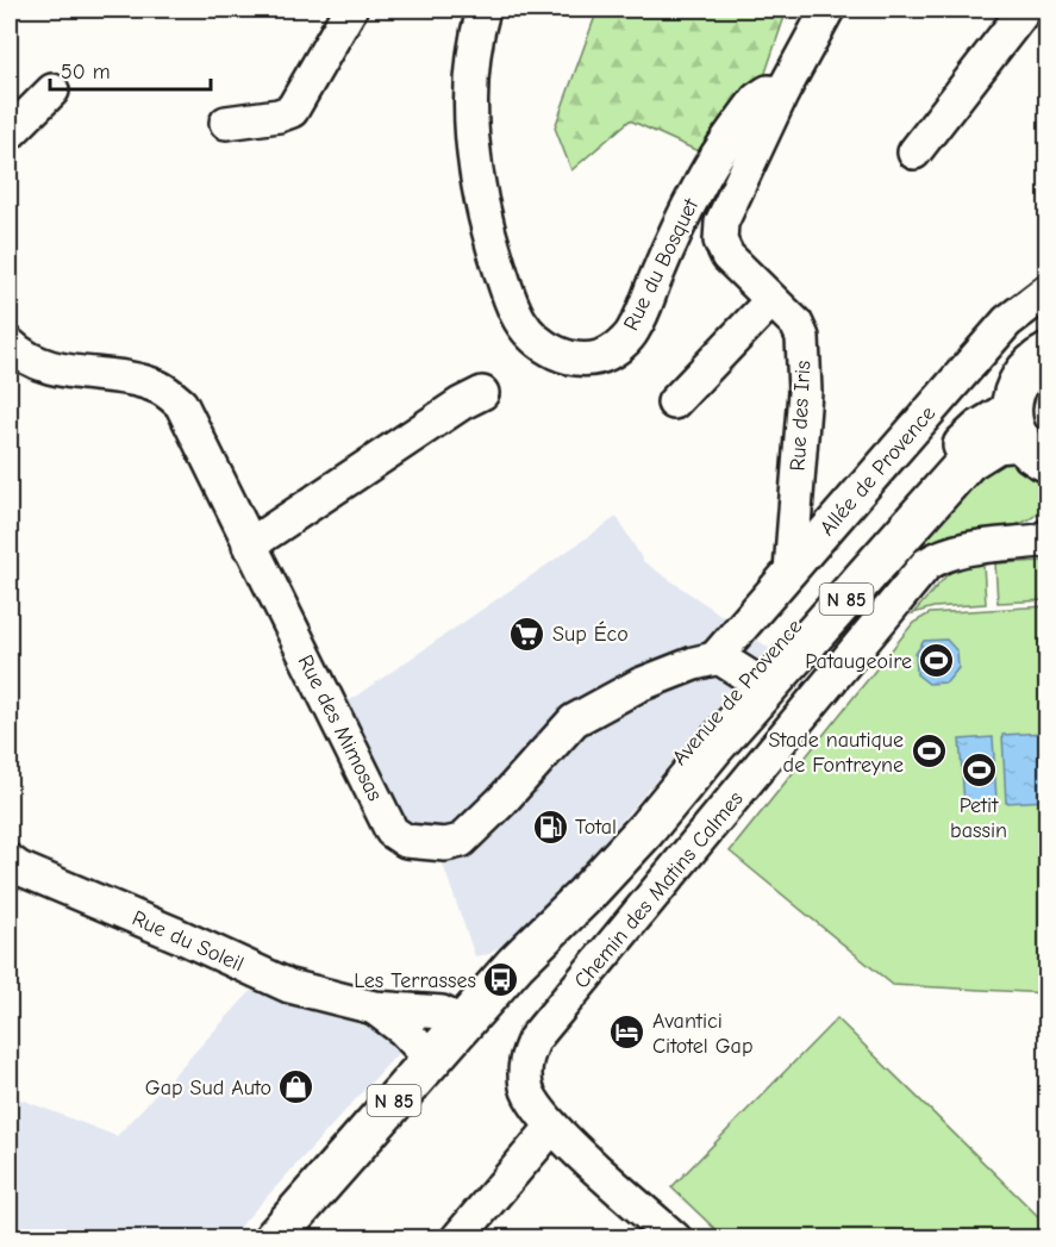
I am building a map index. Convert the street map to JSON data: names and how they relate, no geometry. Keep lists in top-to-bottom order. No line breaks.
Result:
{"streets":{"main road":["N 85","Avenue de Provence"],"street":["Rue du Bosquet","Rue des Iris","Allée de Provence","Rue des Mimosas","Chemin des Matins Calmes","Rue du Soleil"]},"crossings":[["Rue du Bosquet","Rue des Iris"],["Rue des Iris","Allée de Provence"],["Allée de Provence","Rue des Mimosas"],["Avenue de Provence","Rue du Soleil"]],"places":{"supermarket":["Sup Éco"],"sports":["Pataugeoire","Stade nautique de Fontreyne","Petit bassin"],"fuel station":["Total"],"bus stop":["Les Terrasses"],"hotel":["Avantici Citotel Gap"],"shop":["Gap Sud Auto"]},"scale_bar":"50 m"}
